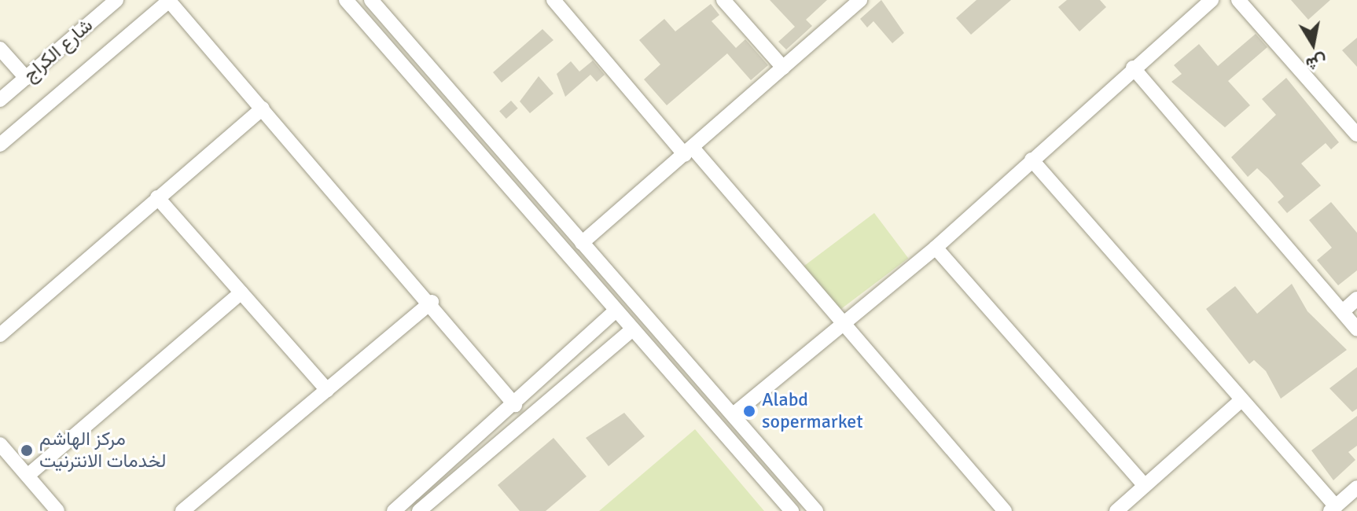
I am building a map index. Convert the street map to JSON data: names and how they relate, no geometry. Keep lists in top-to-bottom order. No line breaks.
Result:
{"streets":{"street":["شارع الكراج"]},"places":["Alabd sopermarket","مركز الهاشم لخدمات الانترنيت"],"north":"bottom"}
